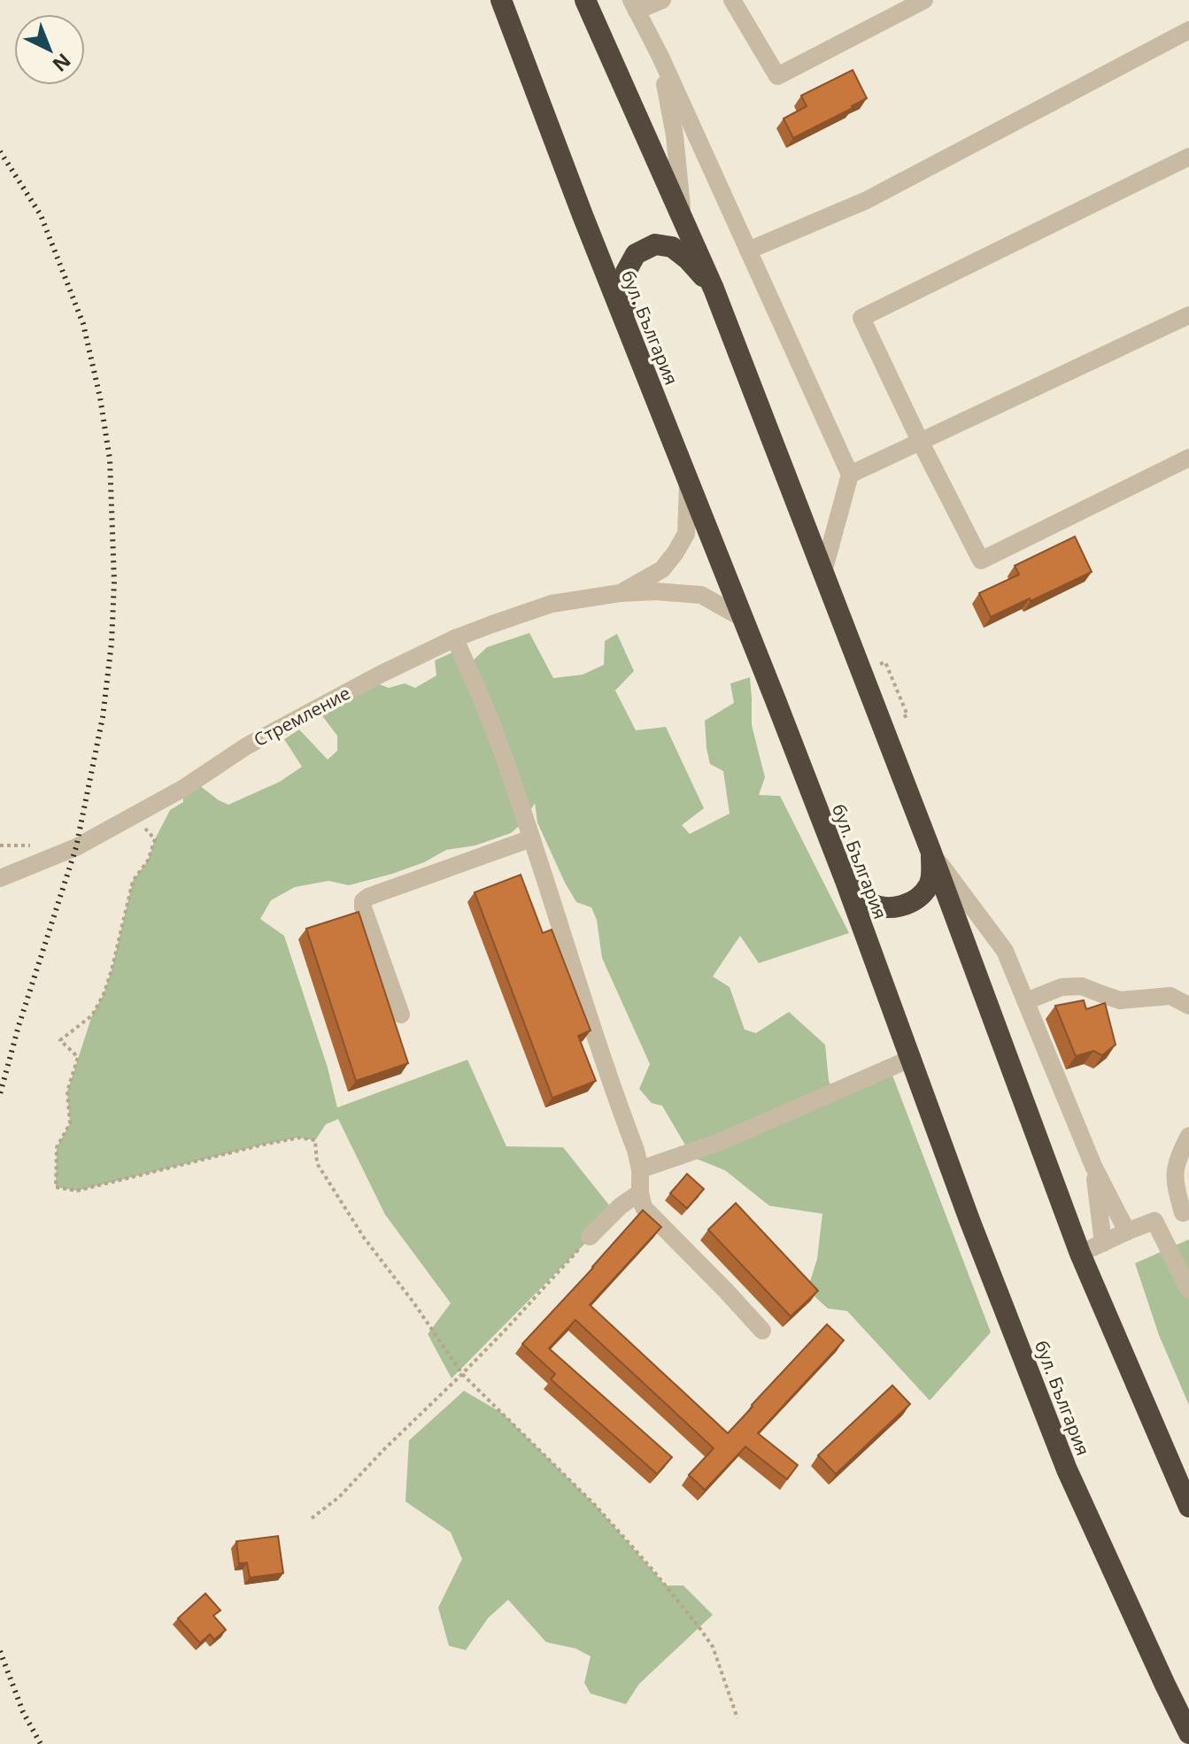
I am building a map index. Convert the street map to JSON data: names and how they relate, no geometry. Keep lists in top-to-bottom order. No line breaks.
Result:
{"streets":{"highway":["бул. България"],"street":["Стремление"]},"north":"bottom right"}
